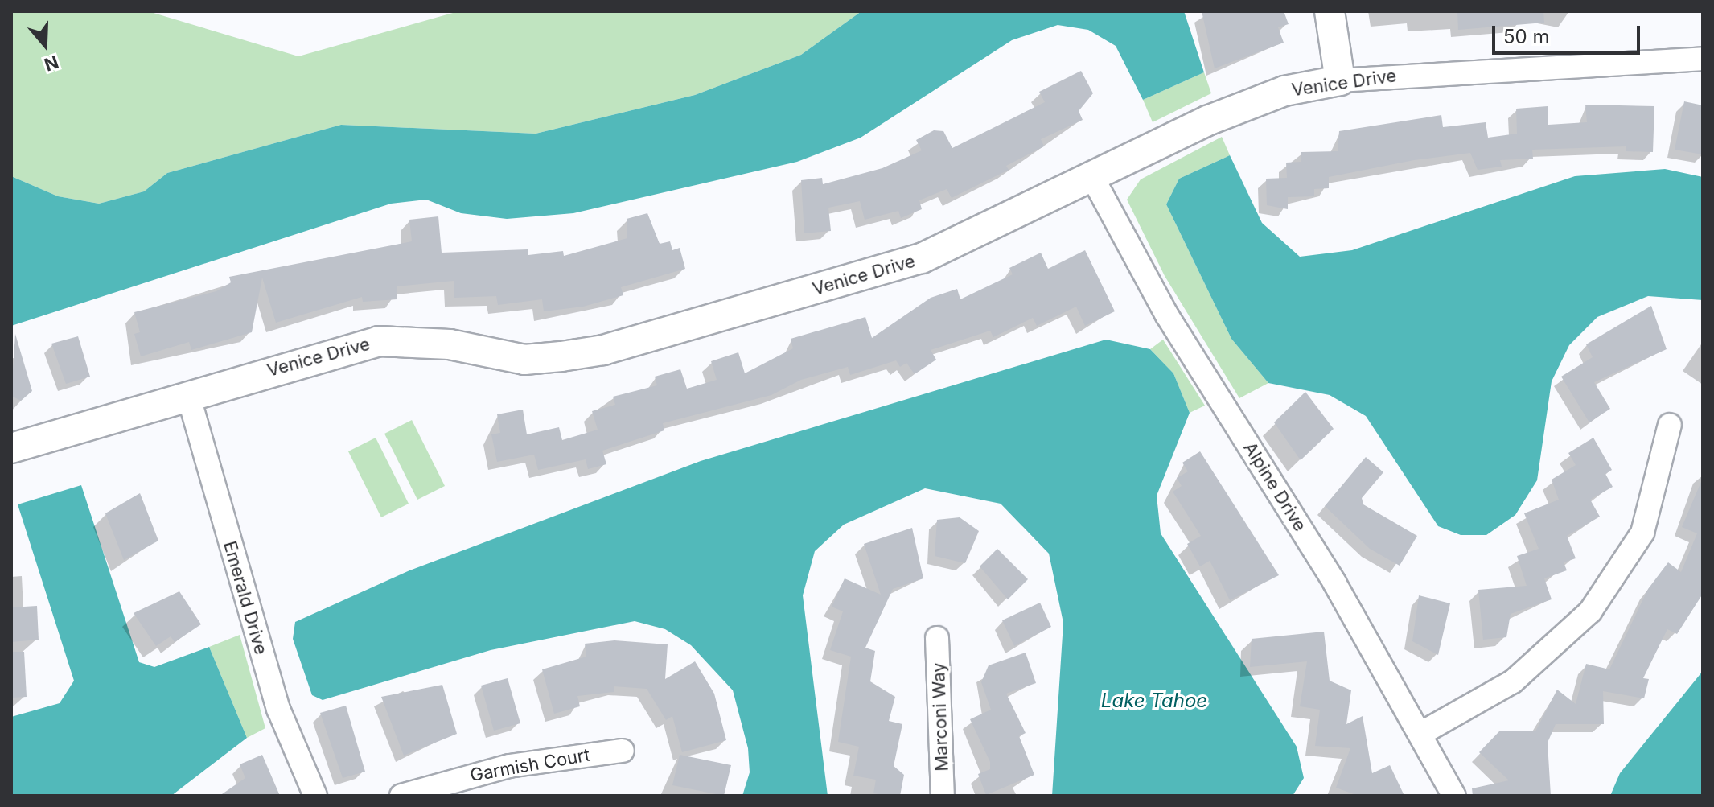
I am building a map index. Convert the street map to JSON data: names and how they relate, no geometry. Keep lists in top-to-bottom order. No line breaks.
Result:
{"streets":{"street":["Venice Drive","Alpine Drive","Emerald Drive","Marconi Way","Garmish Court"]},"crossings":[["Venice Drive","Alpine Drive"],["Venice Drive","Emerald Drive"]],"water":["Lake Tahoe"],"scale_bar":"50 m","north":"bottom"}
